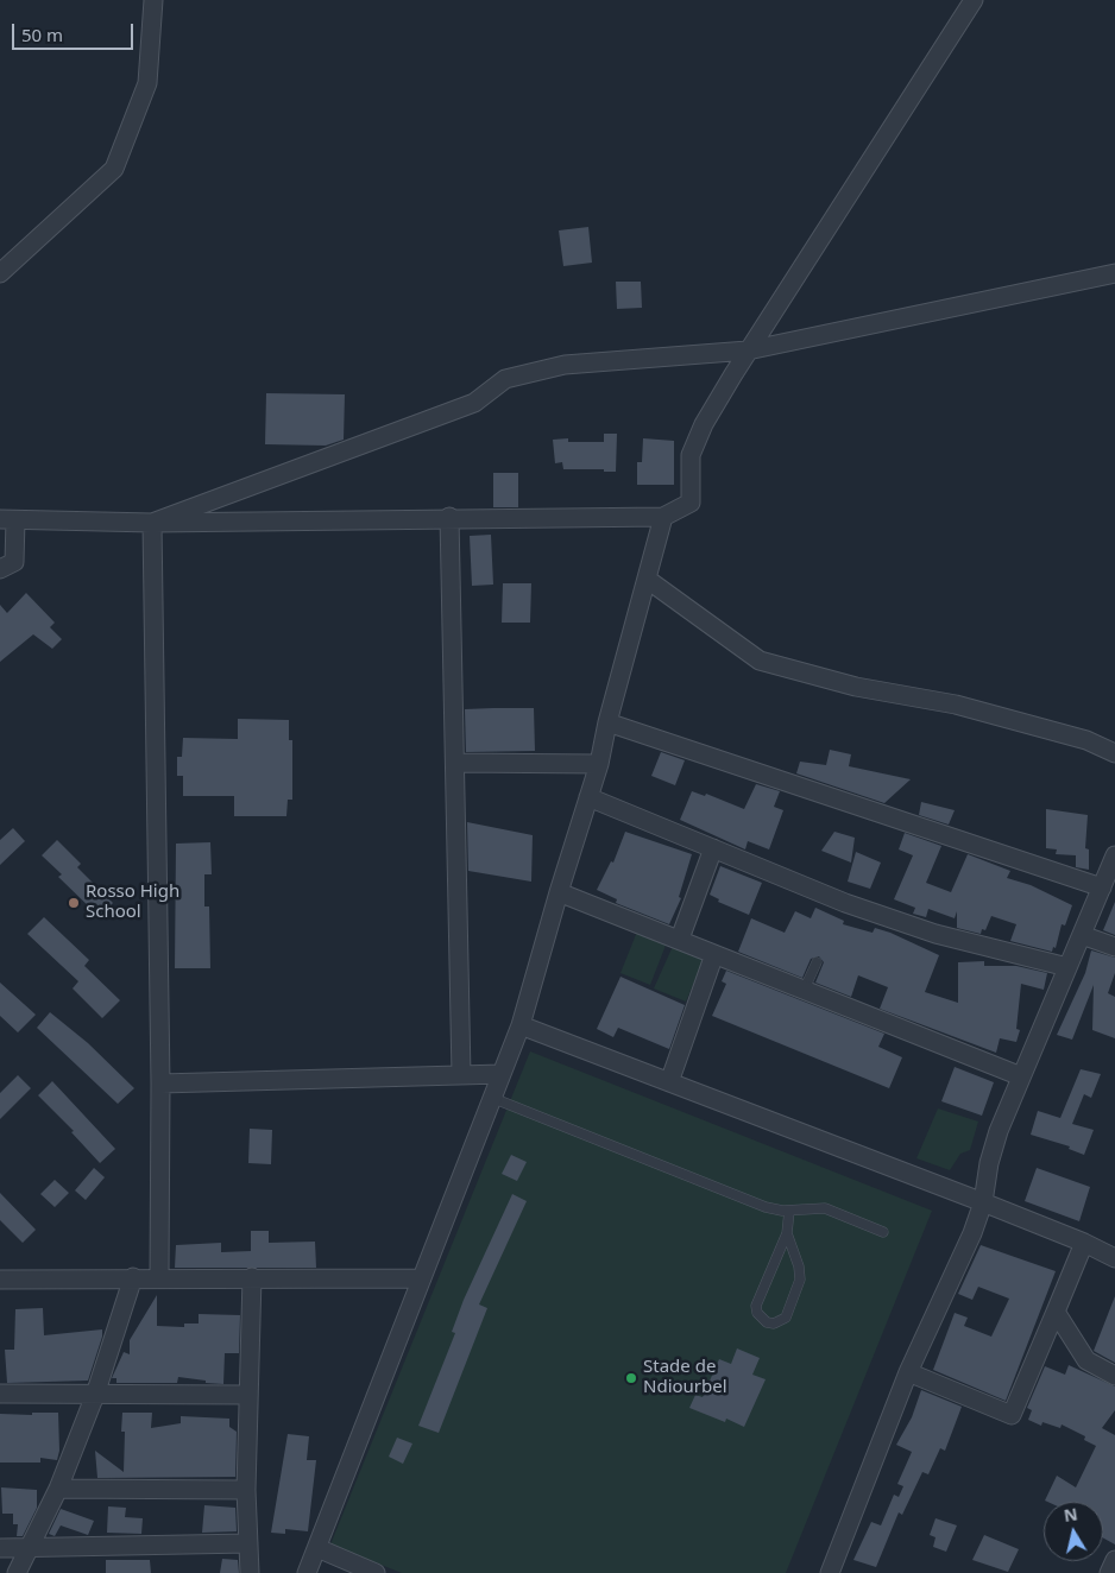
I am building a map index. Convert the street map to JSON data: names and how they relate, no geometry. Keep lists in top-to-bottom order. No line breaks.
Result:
{"places":["Rosso High School","Stade de Ndiourbel"],"scale_bar":"50 m","north":"top"}
